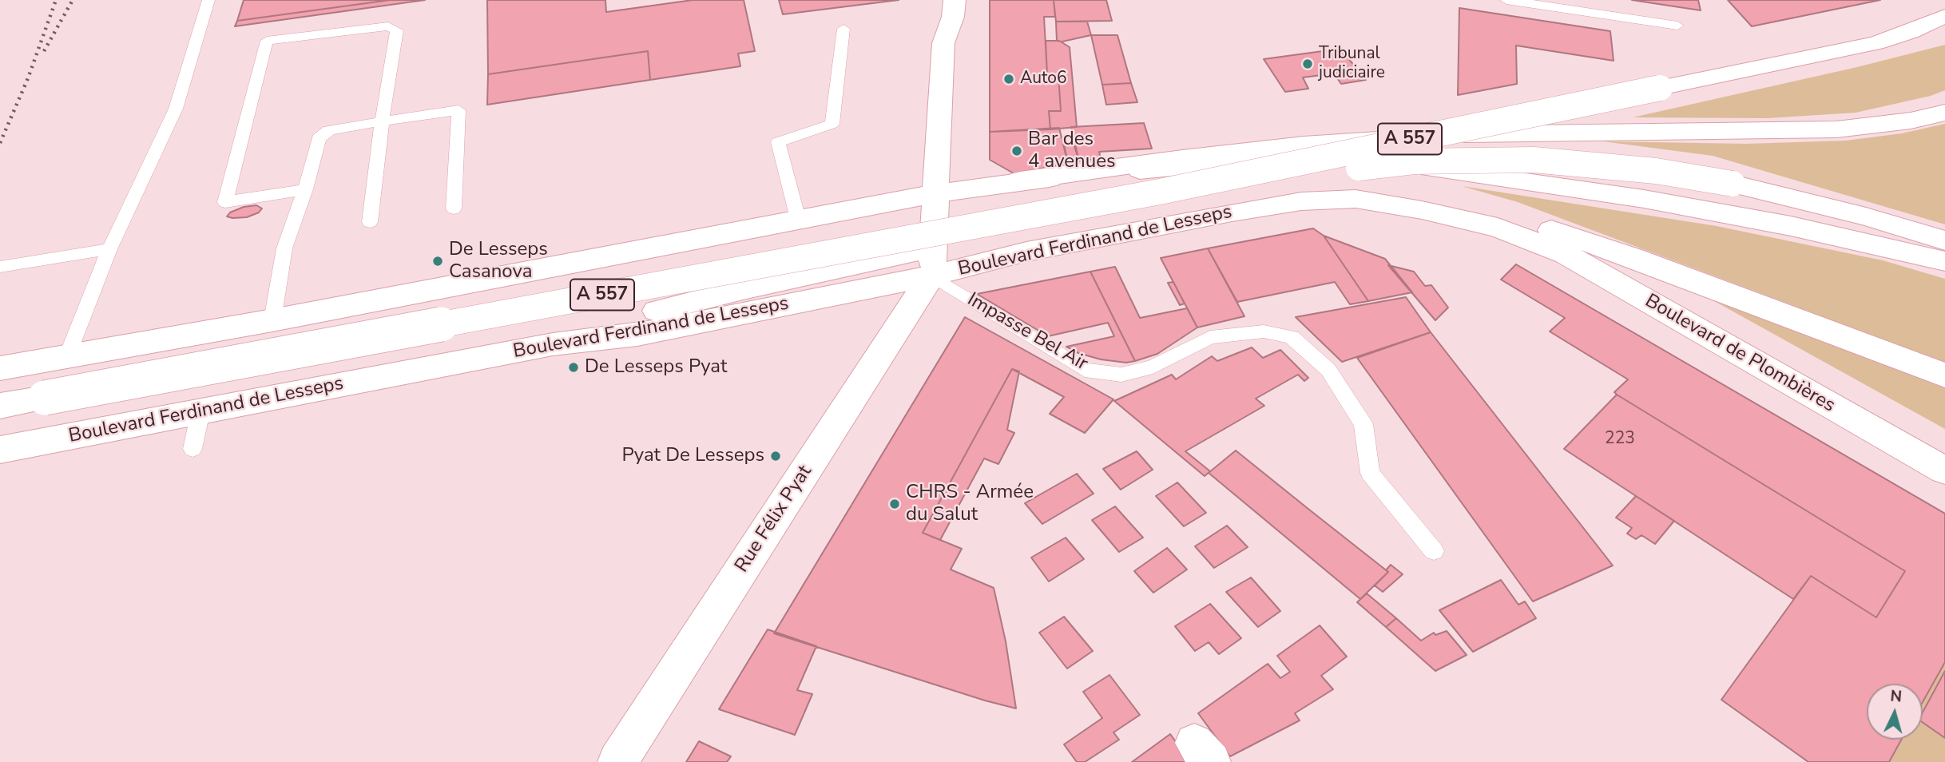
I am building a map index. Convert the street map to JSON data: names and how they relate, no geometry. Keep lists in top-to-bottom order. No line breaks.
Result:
{"streets":{"main road":["A 557","Boulevard Ferdinand de Lesseps","Boulevard de Plombières","Rue Félix Pyat"],"lane":["Impasse Bel Air"]},"crossings":[["Boulevard Ferdinand de Lesseps","Impasse Bel Air"],["Boulevard Ferdinand de Lesseps","Boulevard de Plombières"],["Boulevard Ferdinand de Lesseps","Rue Félix Pyat"],["Impasse Bel Air","Rue Félix Pyat"]],"places":["Tribunal judiciaire","Auto6","Bar des 4 avenues","De Lesseps Casanova","De Lesseps Pyat","Pyat De Lesseps","CHRS - Armée du Salut"],"house_numbers":["223"],"north":"top"}
